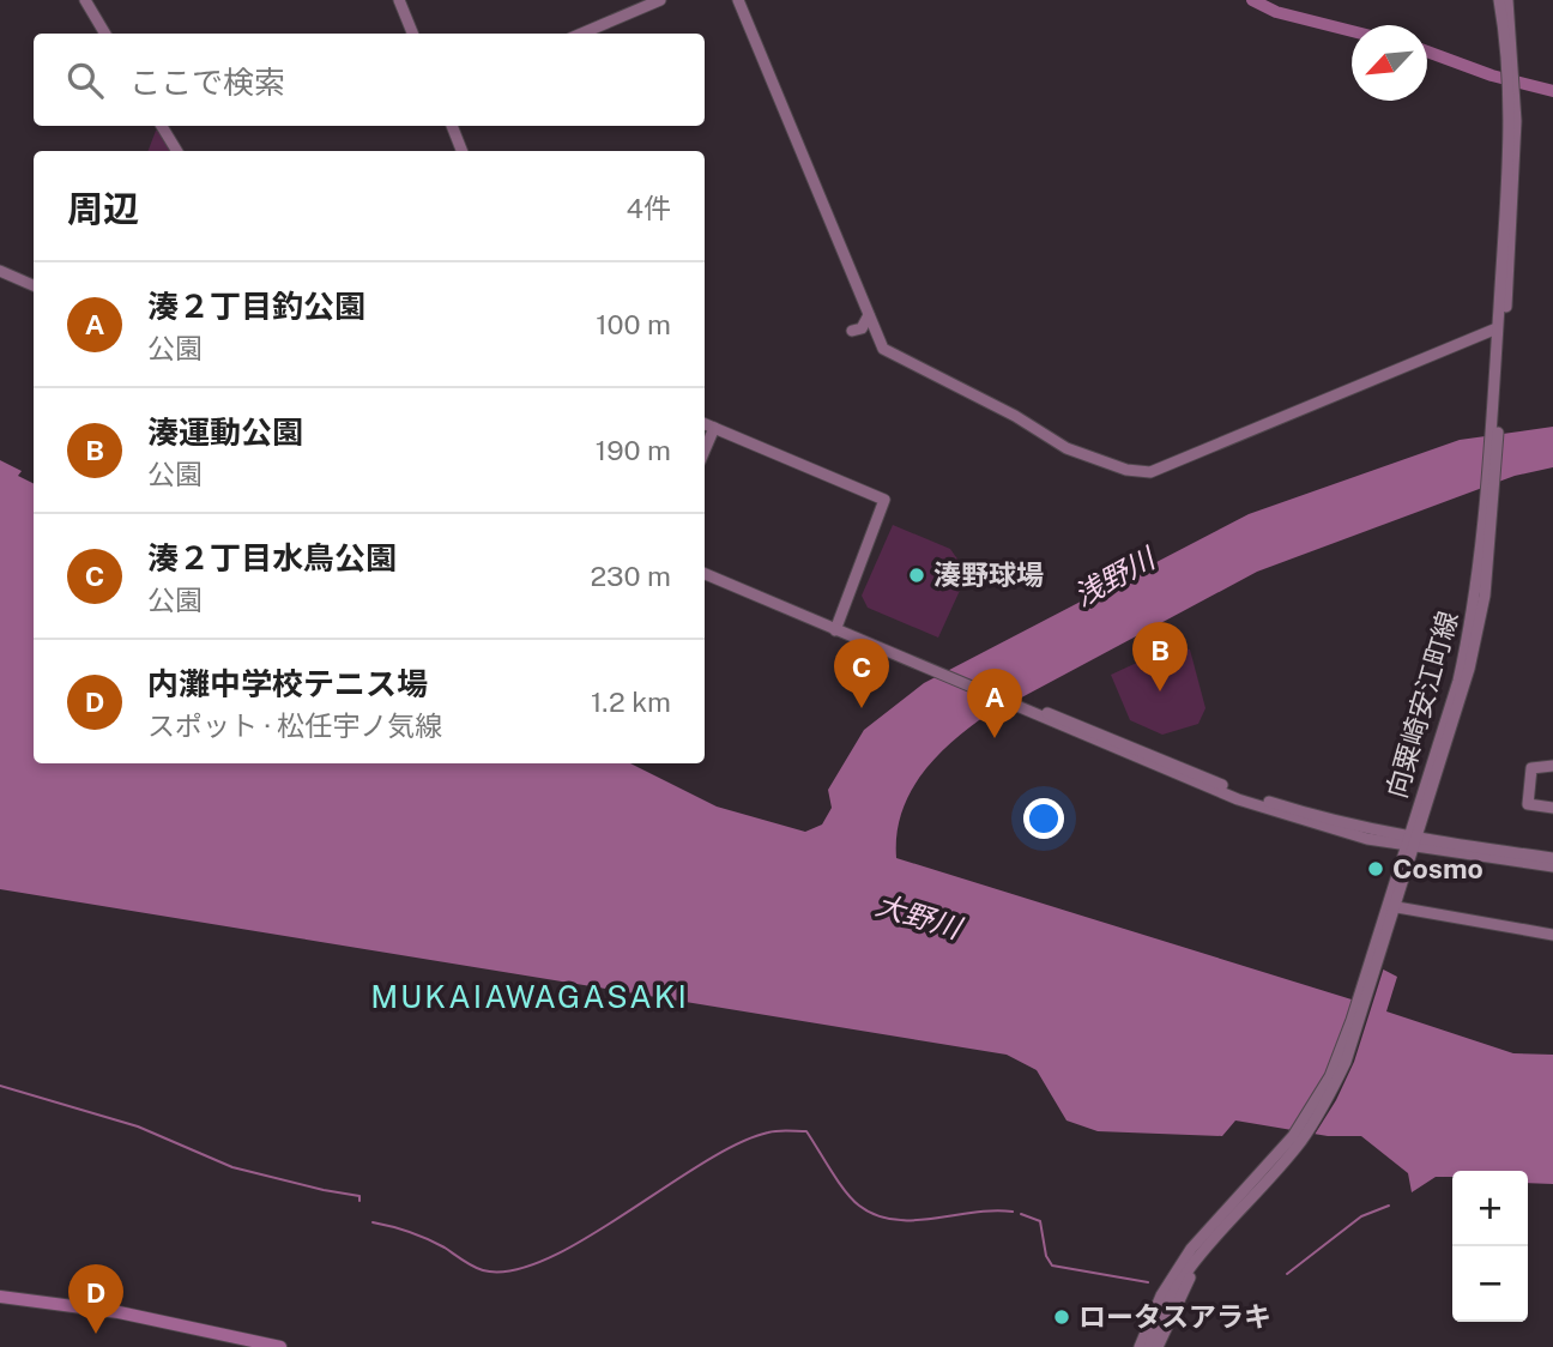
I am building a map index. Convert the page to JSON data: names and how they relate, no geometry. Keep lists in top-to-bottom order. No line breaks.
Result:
{"streets":{"street":["向粟崎安江町線"]},"districts":["MUKAIAWAGASAKI"],"water":["浅野川","大野川"],"places":["湊野球場","Cosmo","ロータスアラキ"],"north":"bottom left","page":{"search":"ここで検索","heading":["周辺","4件"],"list":[{"mark":"A","name":"湊２丁目釣公園","note":"公園","value":"100 m"},{"mark":"B","name":"湊運動公園","note":"公園","value":"190 m"},{"mark":"C","name":"湊２丁目水鳥公園","note":"公園","value":"230 m"},{"mark":"D","name":"内灘中学校テニス場","note":"スポット · 松任宇ノ気線","value":"1.2 km"}],"pins":["B","C","A","D"],"map_buttons":["+","−"]}}
